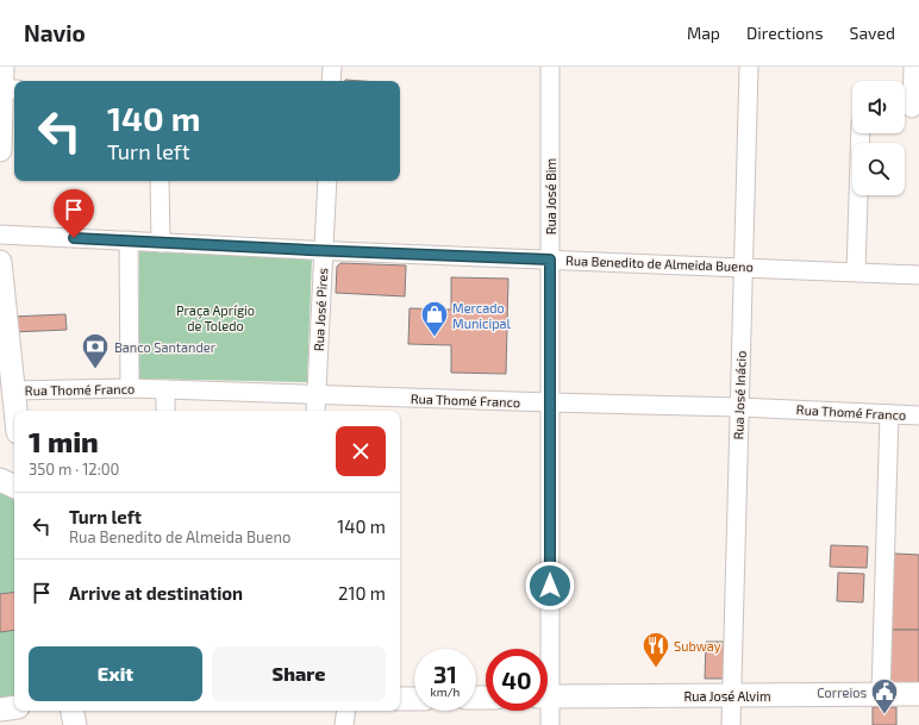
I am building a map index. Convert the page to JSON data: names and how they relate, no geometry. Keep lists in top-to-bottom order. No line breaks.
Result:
{"streets":{"main road":["Rua José Alvim"],"street":["Rua José Bim","Rua Benedito de Almeida Bueno","Rua José Pires","Rua Thomé Franco","Rua José Inácio"]},"crossings":[["Rua José Bim","Rua Benedito de Almeida Bueno"],["Rua José Bim","Rua Thomé Franco"],["Rua Benedito de Almeida Bueno","Rua José Pires"],["Rua Benedito de Almeida Bueno","Rua José Inácio"],["Rua José Pires","Rua Thomé Franco"],["Rua Thomé Franco","Rua José Inácio"],["Rua José Inácio","Rua José Alvim"]],"parks":["Praça Aprígio de Toledo"],"places":{"shop":["Mercado Municipal"],"bank":["Banco Santander"],"restaurant":["Subway"],"public building":["Correios"]},"page":{"header":"Navio","nav":["Map","Directions","Saved"],"turn":["140 m","Turn left"],"heading":["1 min","350 m · 12:00"],"list":[{"name":"Turn left","note":"Rua Benedito de Almeida Bueno","value":"140 m"},{"name":"Arrive at destination","value":"210 m"}],"buttons":["Exit","Share"],"speed":"31 km/h","limit":"40"}}
